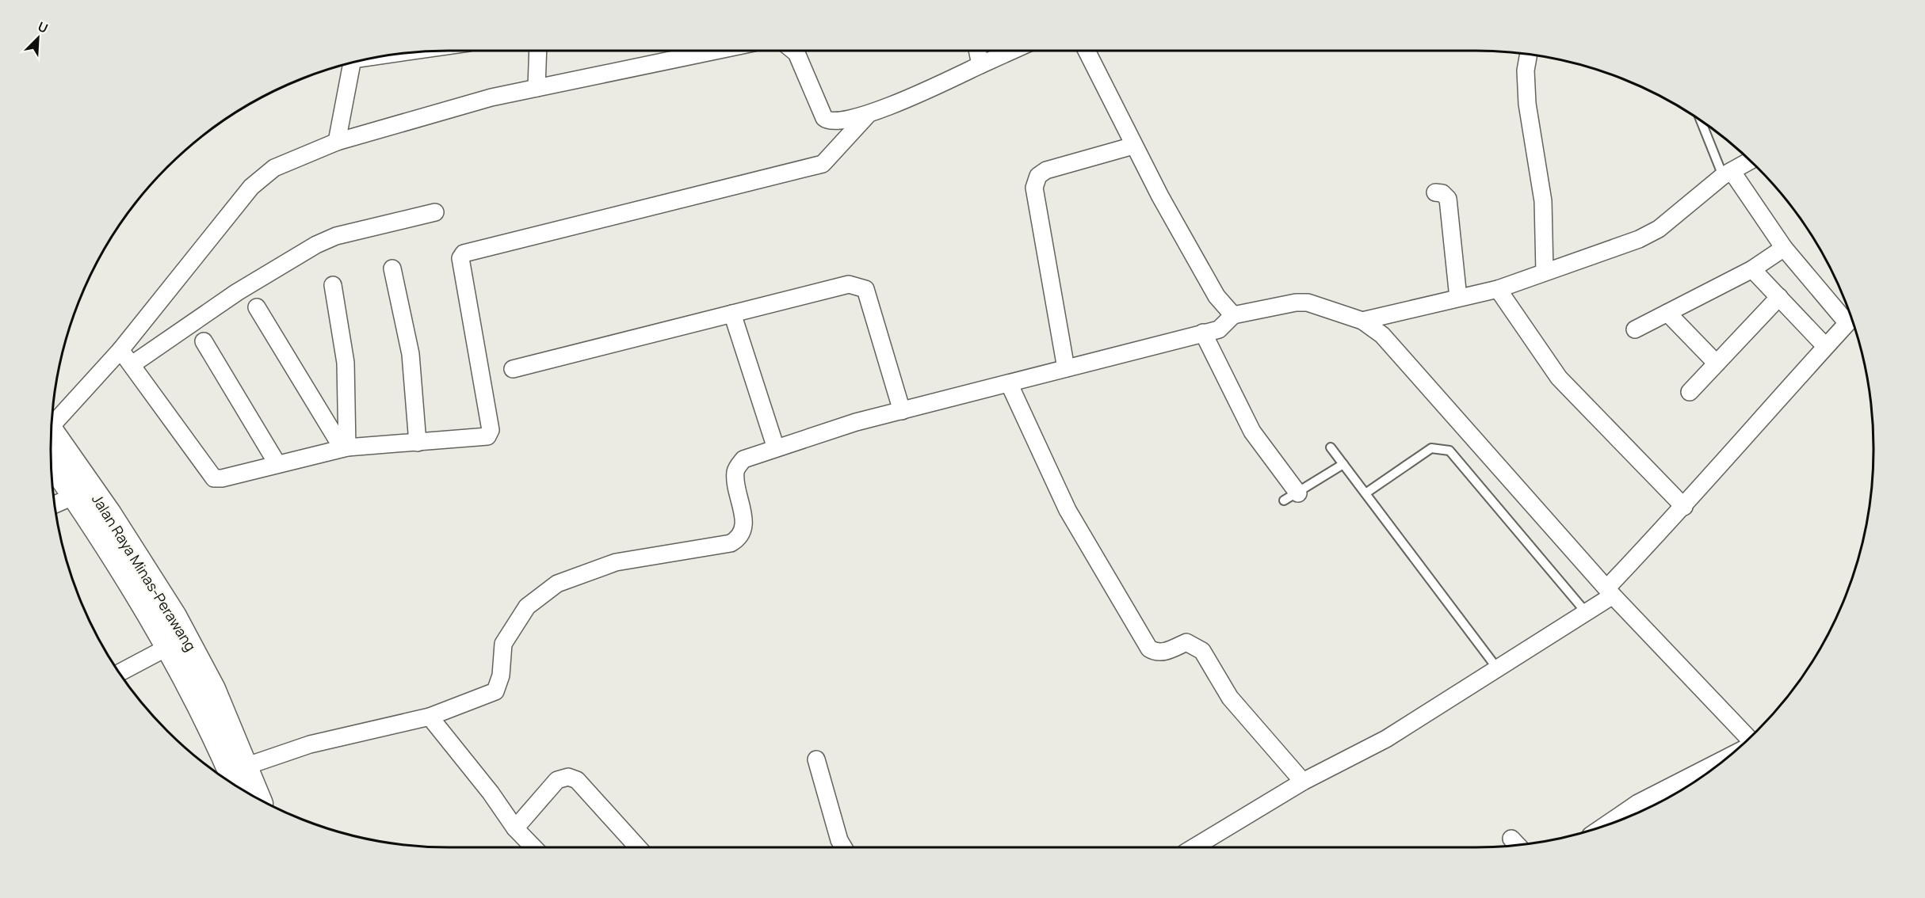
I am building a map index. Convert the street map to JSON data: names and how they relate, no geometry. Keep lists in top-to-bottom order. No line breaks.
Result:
{"streets":{"main road":["Jalan Raya Minas-Perawang"]},"north":"top right"}
